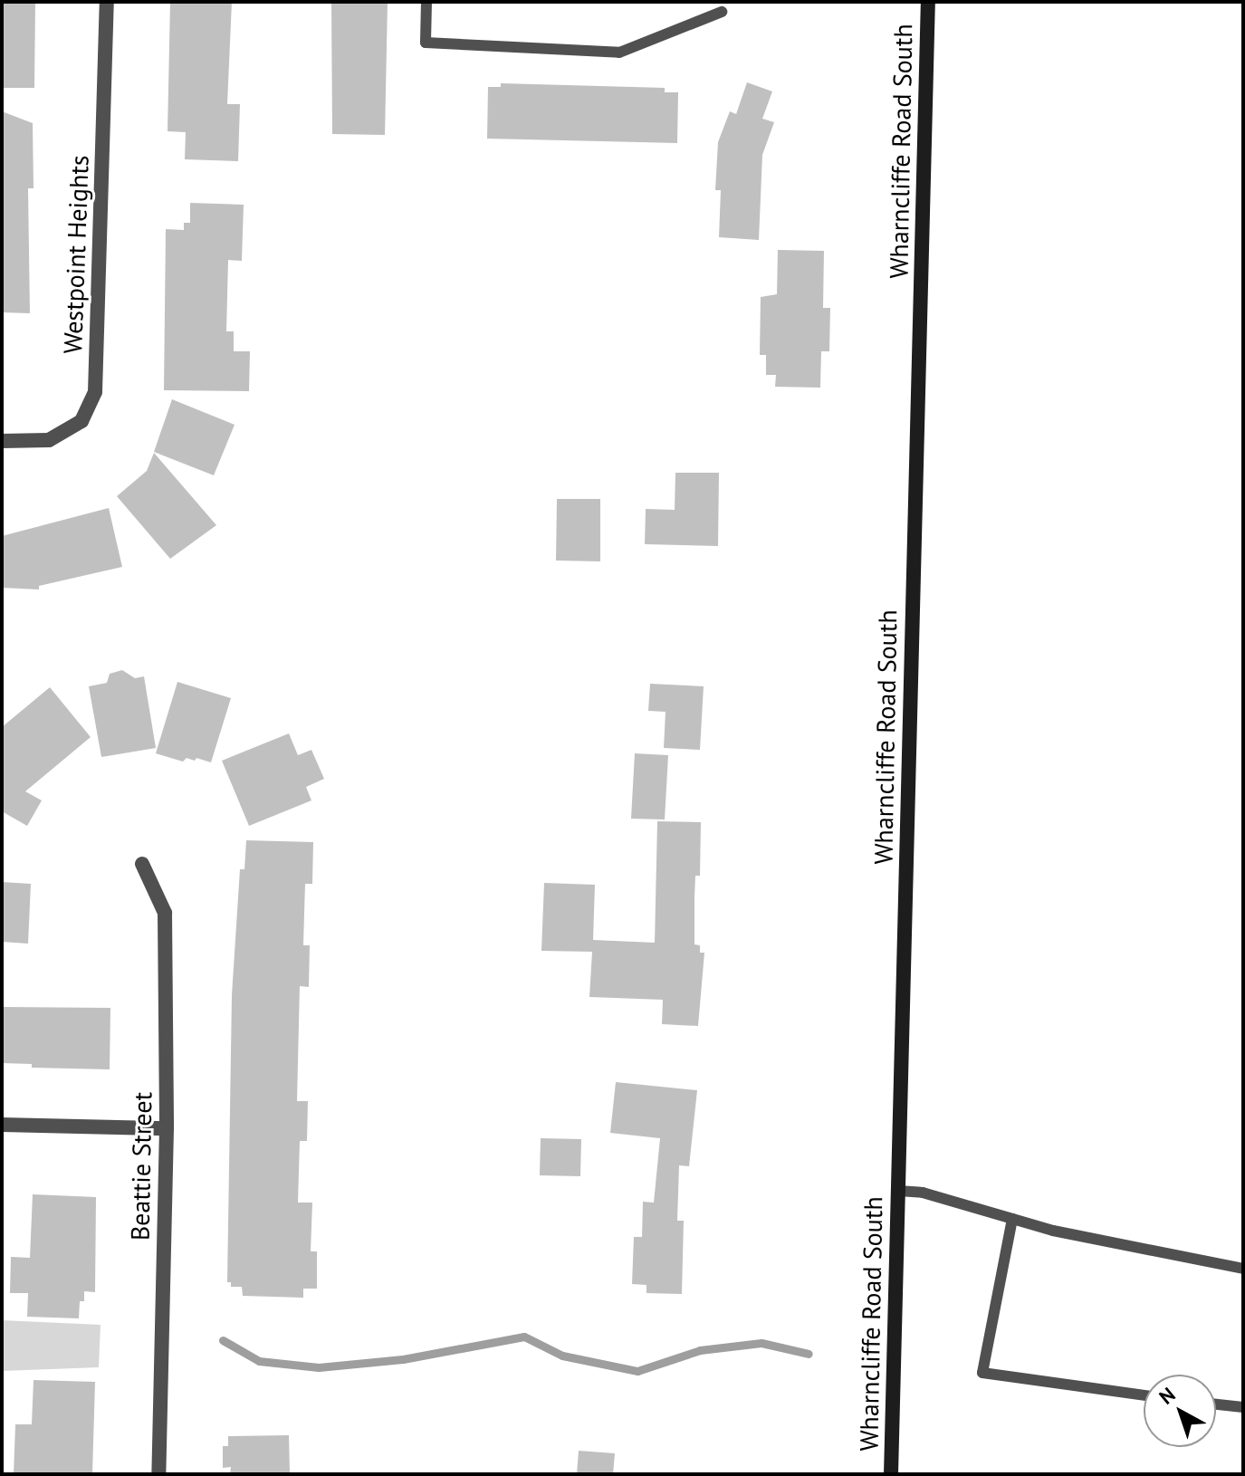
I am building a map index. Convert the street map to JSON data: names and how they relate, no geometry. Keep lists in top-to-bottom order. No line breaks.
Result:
{"streets":{"main road":["Wharncliffe Road South"],"street":["Westpoint Heights","Beattie Street"]},"north":"top left"}
